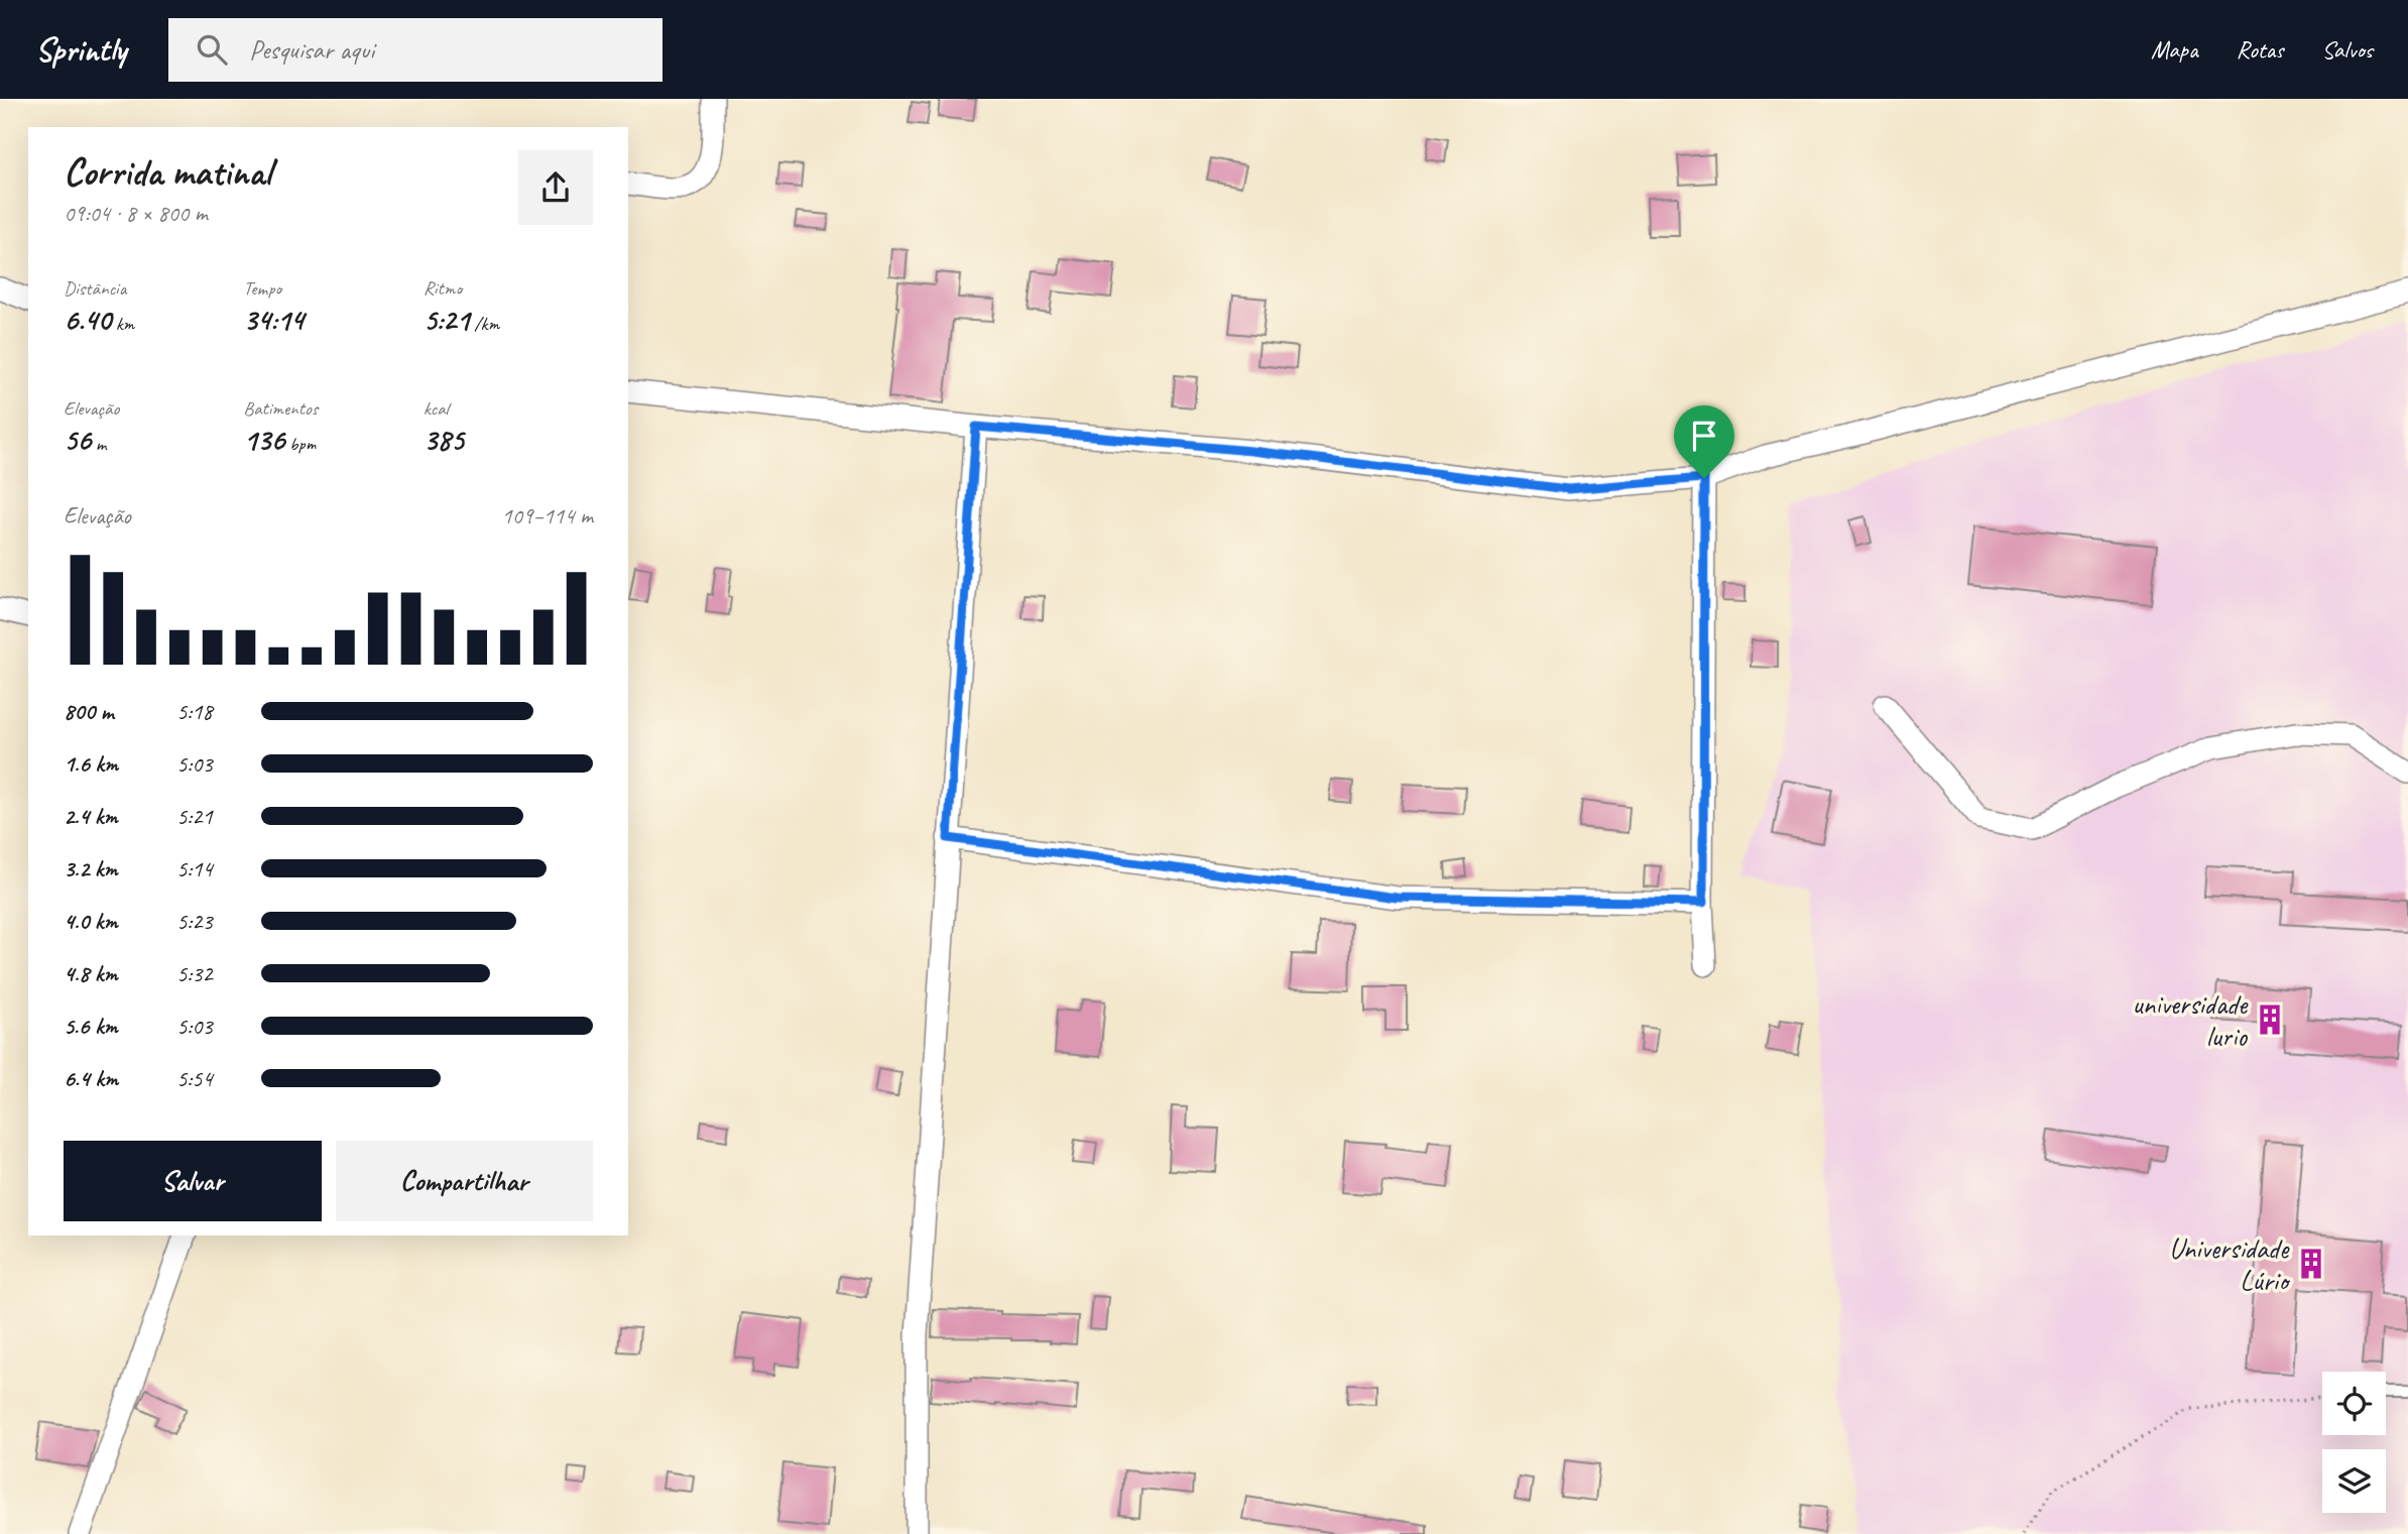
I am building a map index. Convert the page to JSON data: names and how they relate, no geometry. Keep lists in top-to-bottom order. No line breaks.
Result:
{"places":{"building":["universidade lurio","Universidade Lúrio"]},"page":{"header":"Sprintly","search":"Pesquisar aqui","nav":["Mapa","Rotas","Salvos"],"heading":["Corrida matinal","09:04 · 8 × 800 m"],"stats":[["Distância","6.40 km"],["Tempo","34:14"],["Ritmo","5:21 /km"],["Elevação","56 m"],["Batimentos","136 bpm"],["kcal","385"]],"chart":["Elevação","109–114 m"],"list":[{"name":"800 m","note":"5:18"},{"name":"1.6 km","note":"5:03"},{"name":"2.4 km","note":"5:21"},{"name":"3.2 km","note":"5:14"},{"name":"4.0 km","note":"5:23"},{"name":"4.8 km","note":"5:32"},{"name":"5.6 km","note":"5:03"},{"name":"6.4 km","note":"5:54"}],"buttons":["Salvar","Compartilhar"]}}
